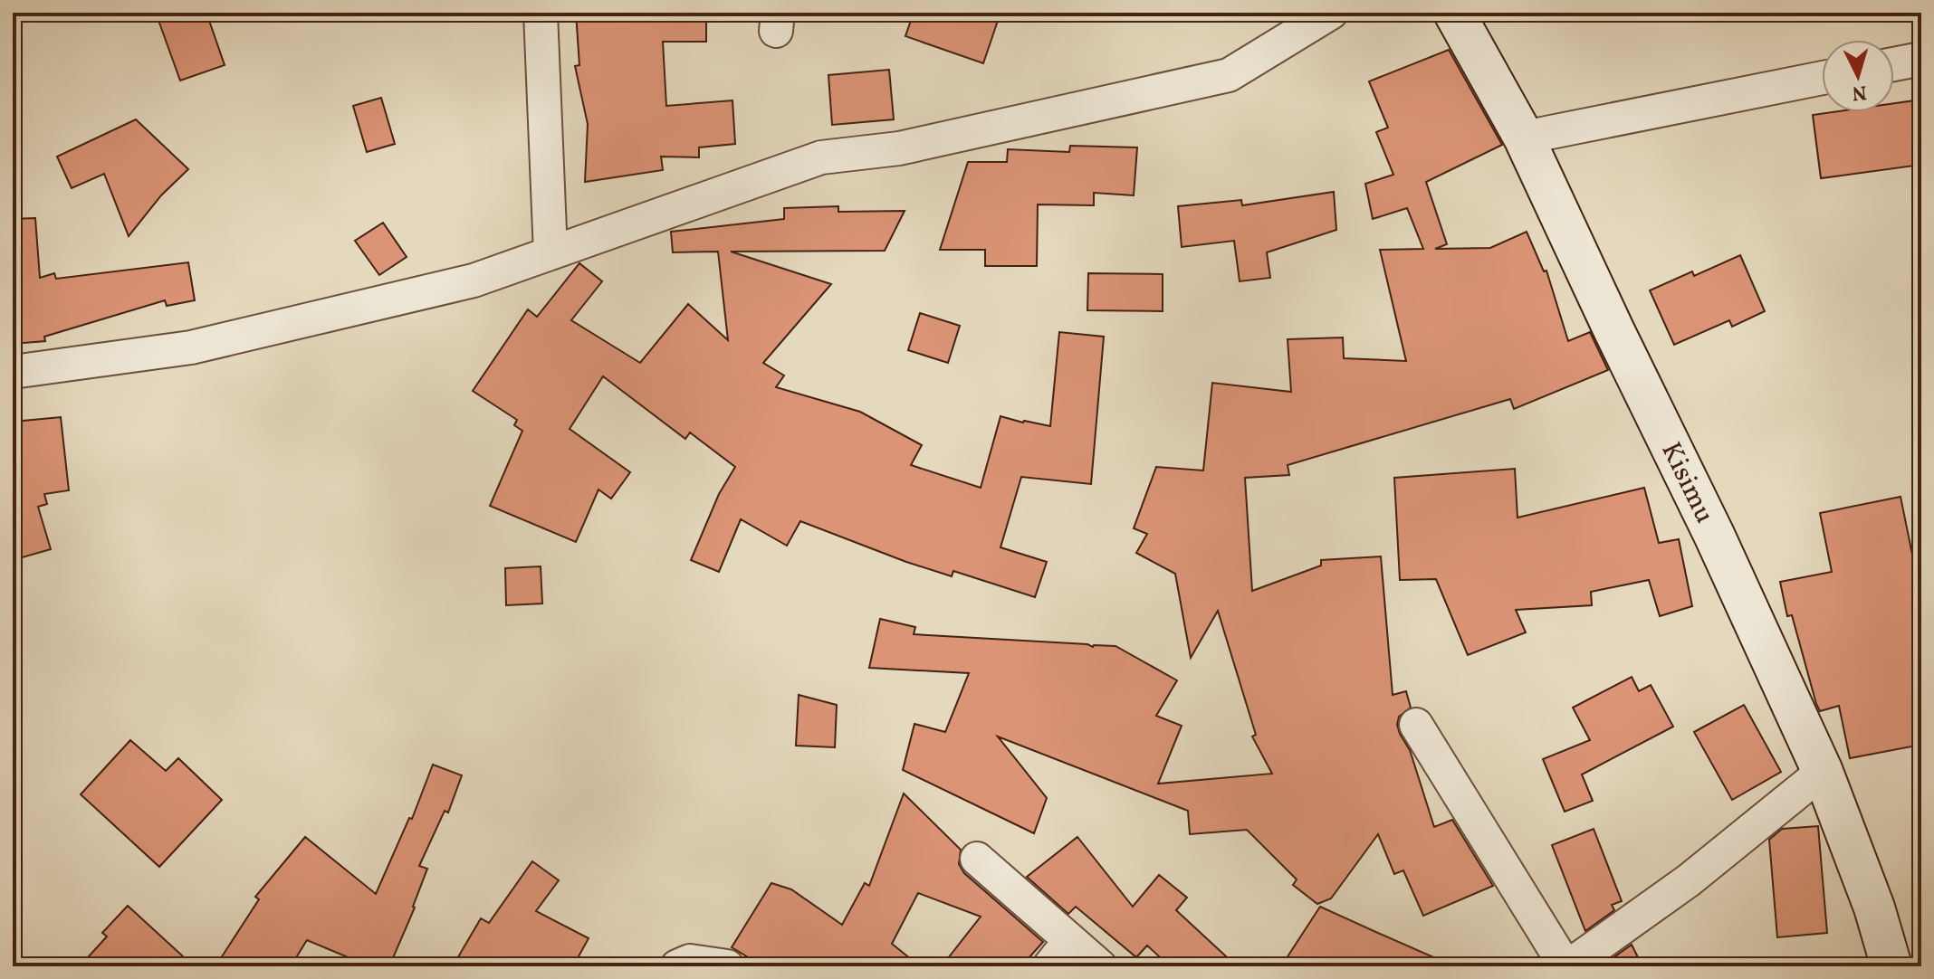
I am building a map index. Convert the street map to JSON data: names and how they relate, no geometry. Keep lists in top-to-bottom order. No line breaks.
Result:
{"streets":{"street":["Kisimu"]},"north":"bottom"}
